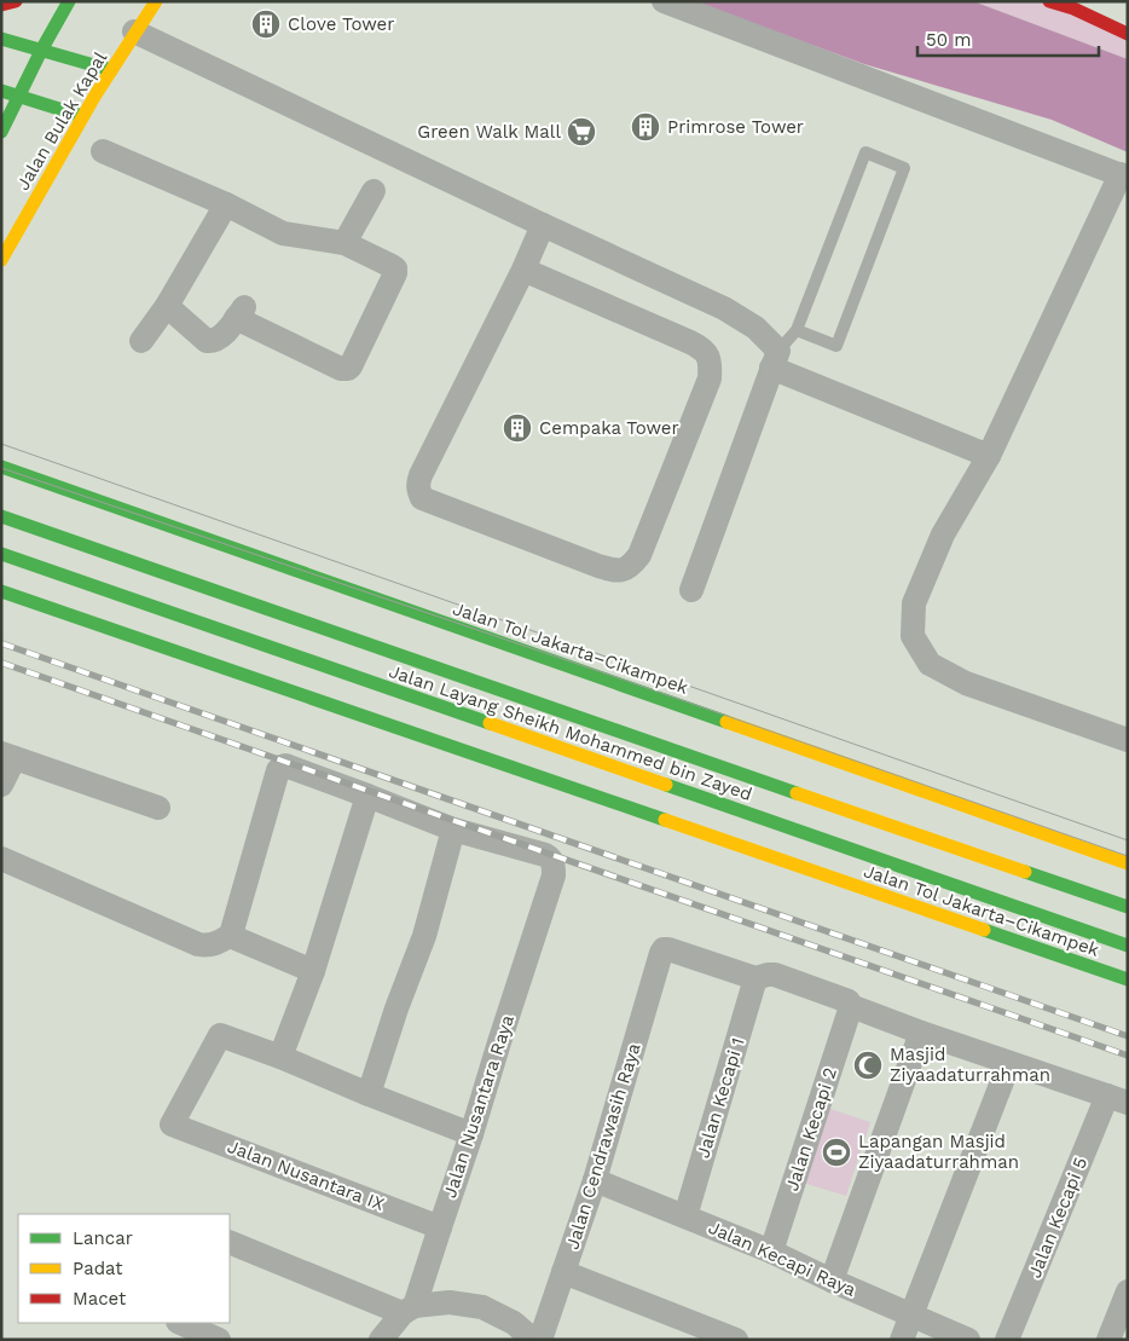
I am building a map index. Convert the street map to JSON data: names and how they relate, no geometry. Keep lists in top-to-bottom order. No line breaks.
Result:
{"streets":{"main road":["Jalan Bulak Kapal","Jalan Tol Jakarta–Cikampek","Jalan Layang Sheikh Mohammed bin Zayed"],"street":["Jalan Kecapi 1","Jalan Nusantara Raya","Jalan Kecapi 2","Jalan Cendrawasih Raya","Jalan Nusantara IX","Jalan Kecapi 5","Jalan Kecapi Raya"]},"crossings":[["Jalan Kecapi 1","Jalan Cendrawasih Raya"],["Jalan Kecapi 1","Jalan Kecapi Raya"],["Jalan Nusantara Raya","Jalan Nusantara IX"],["Jalan Kecapi 2","Jalan Kecapi Raya"],["Jalan Cendrawasih Raya","Jalan Kecapi Raya"]],"places":{"building":["Clove Tower","Primrose Tower","Cempaka Tower"],"supermarket":["Green Walk Mall"],"mosque":["Masjid Ziyaadaturrahman"],"sports":["Lapangan Masjid Ziyaadaturrahman"]},"legend":["Lancar","Padat","Macet"],"scale_bar":"50 m"}
